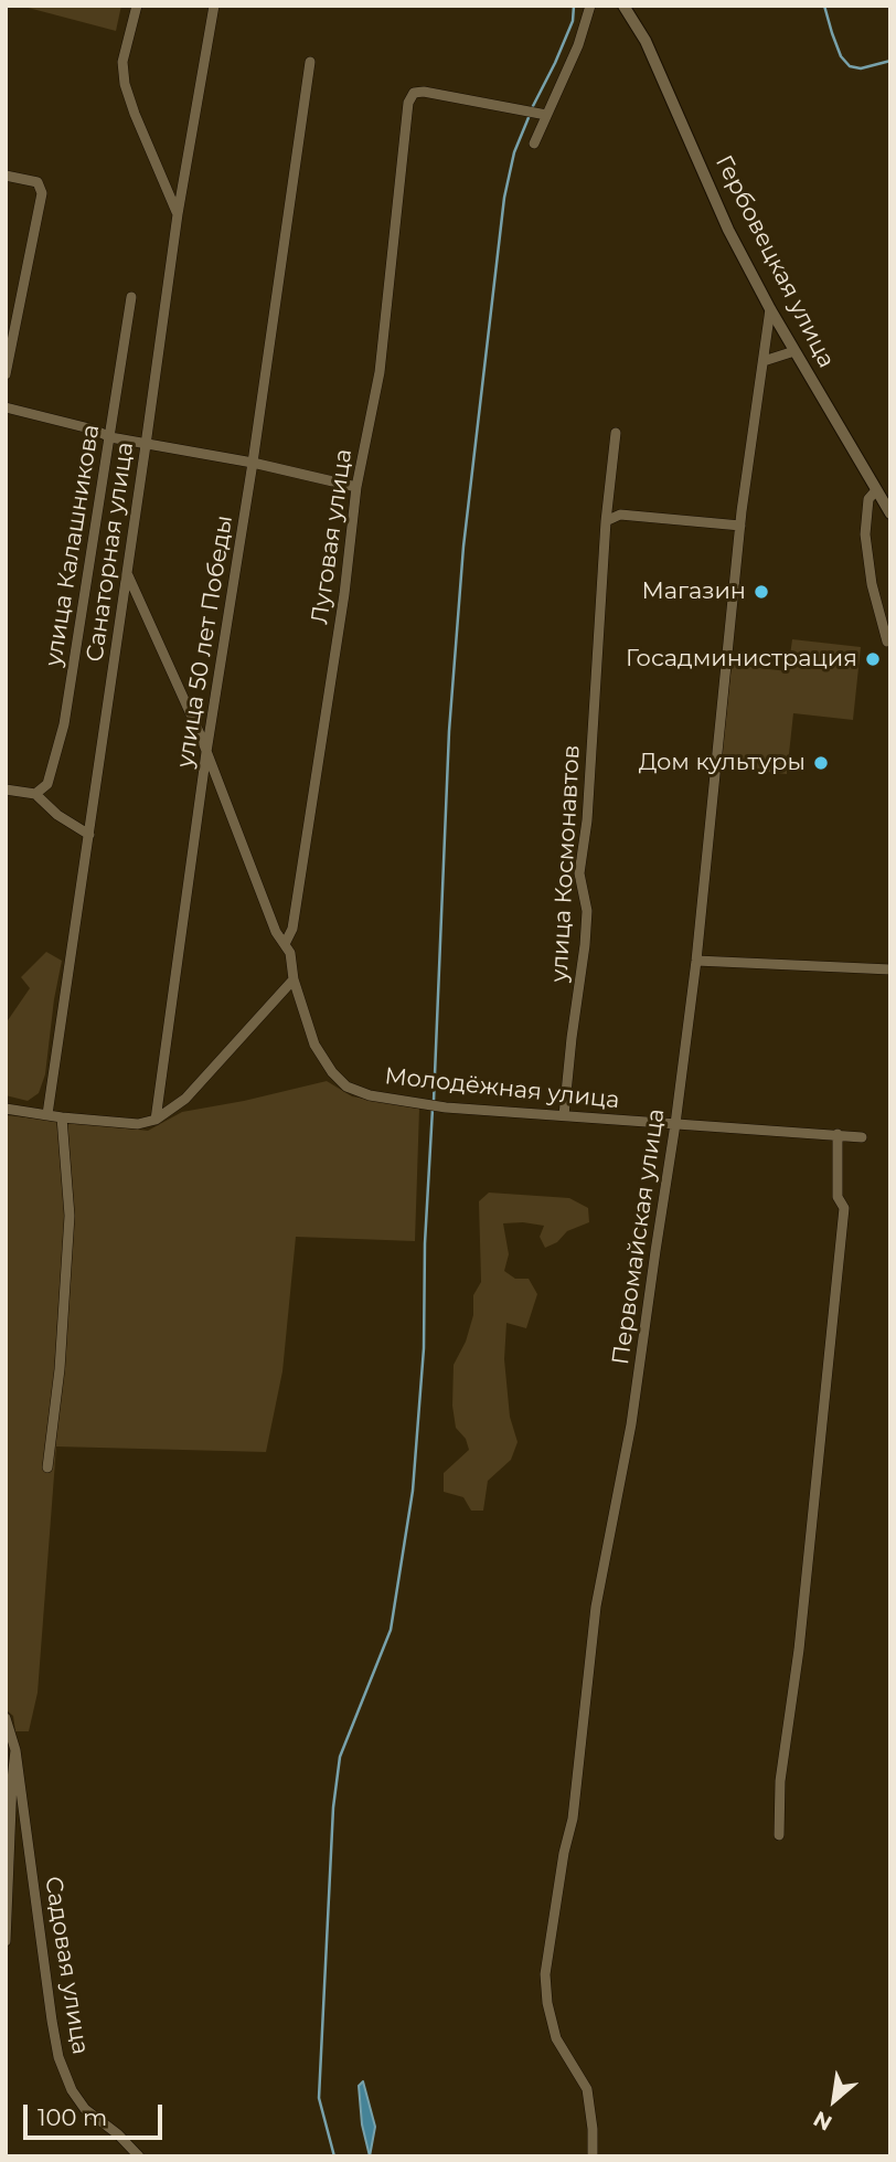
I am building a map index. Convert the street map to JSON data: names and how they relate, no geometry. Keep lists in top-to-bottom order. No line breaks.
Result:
{"streets":{"street":["Гербовецкая улица","Луговая улица","улица Калашникова","Санаторная улица","улица 50 лет Победы","улица Космонавтов","Молодёжная улица","Первомайская улица","Садовая улица"]},"crossings":[["Гербовецкая улица","Первомайская улица"],["Луговая улица","Молодёжная улица"],["Санаторная улица","Молодёжная улица"],["улица 50 лет Победы","Молодёжная улица"],["улица Космонавтов","Молодёжная улица"],["Молодёжная улица","Первомайская улица"]],"places":["Магазин","Госадминистрация","Дом культуры"],"scale_bar":"100 m","north":"bottom left"}
